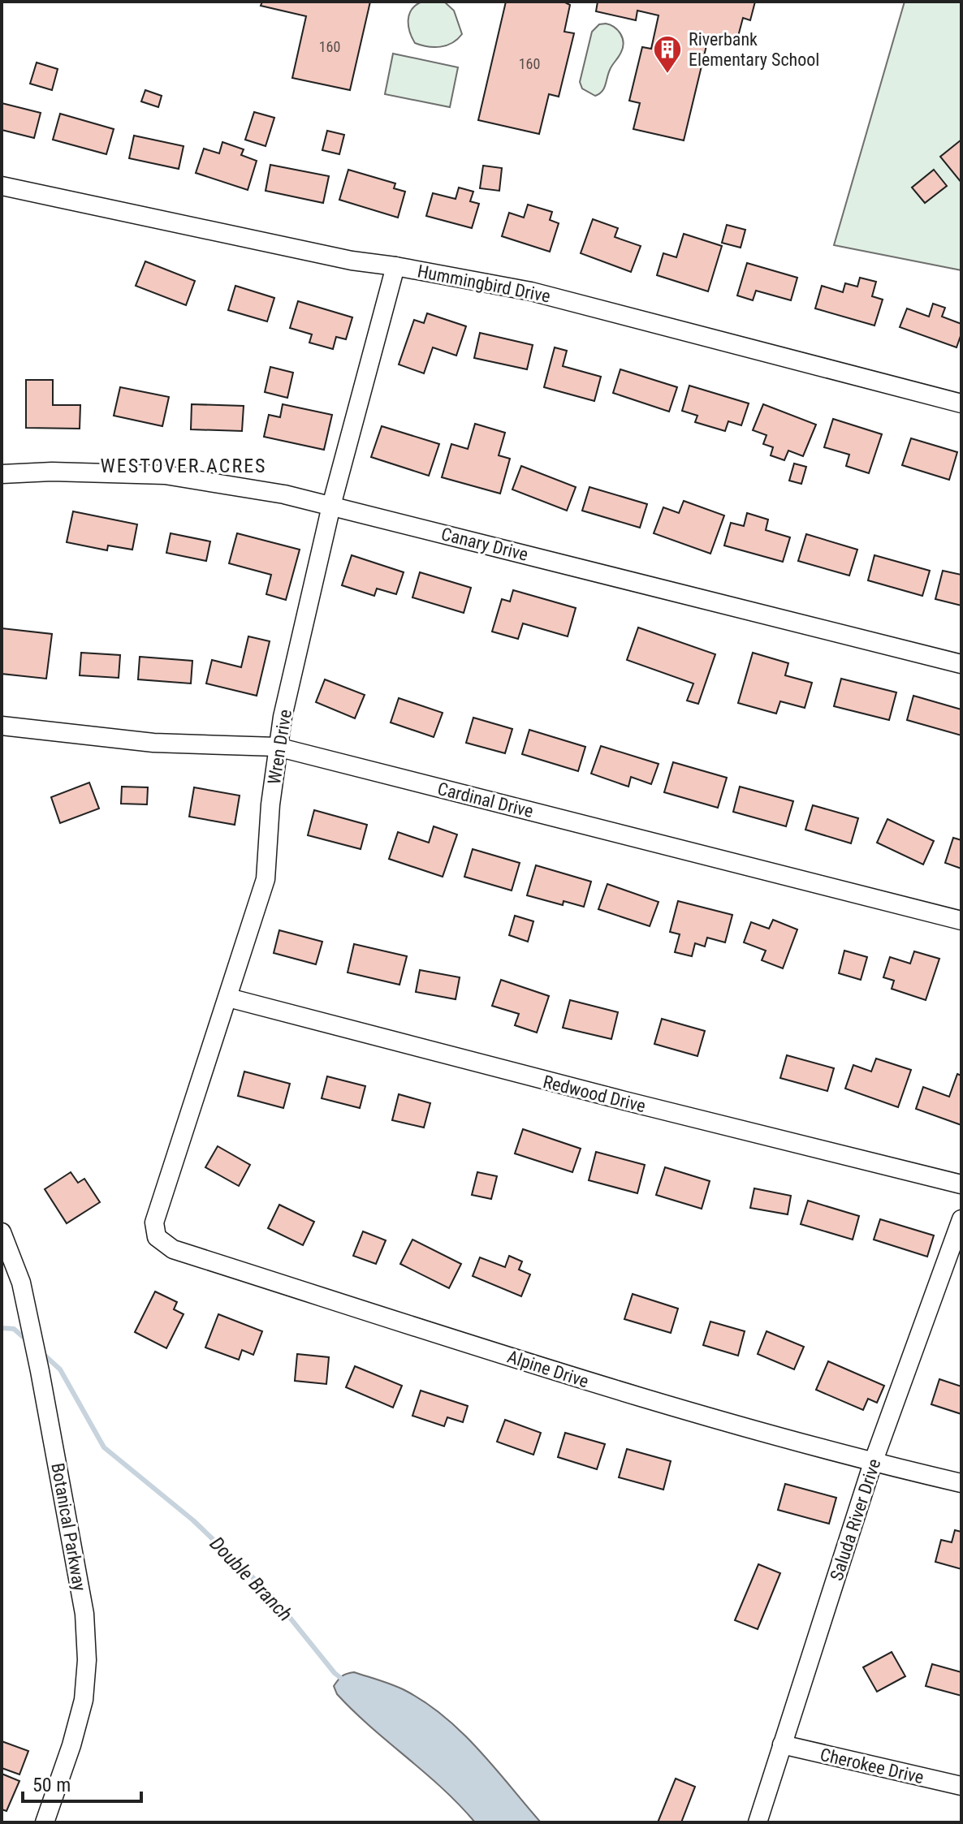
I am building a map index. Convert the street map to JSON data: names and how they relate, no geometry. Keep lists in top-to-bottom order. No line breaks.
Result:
{"streets":{"street":["Hummingbird Drive","Canary Drive","Wren Drive","Cardinal Drive","Redwood Drive","Alpine Drive","Saluda River Drive","Botanical Parkway","Cherokee Drive"]},"crossings":[["Hummingbird Drive","Wren Drive"],["Canary Drive","Wren Drive"],["Wren Drive","Cardinal Drive"],["Wren Drive","Redwood Drive"],["Wren Drive","Alpine Drive"],["Alpine Drive","Saluda River Drive"],["Saluda River Drive","Cherokee Drive"]],"districts":["WESTOVER ACRES"],"water":["Double Branch"],"places":{"building":["Riverbank Elementary School"]},"house_numbers":["160","160"],"scale_bar":"50 m"}
